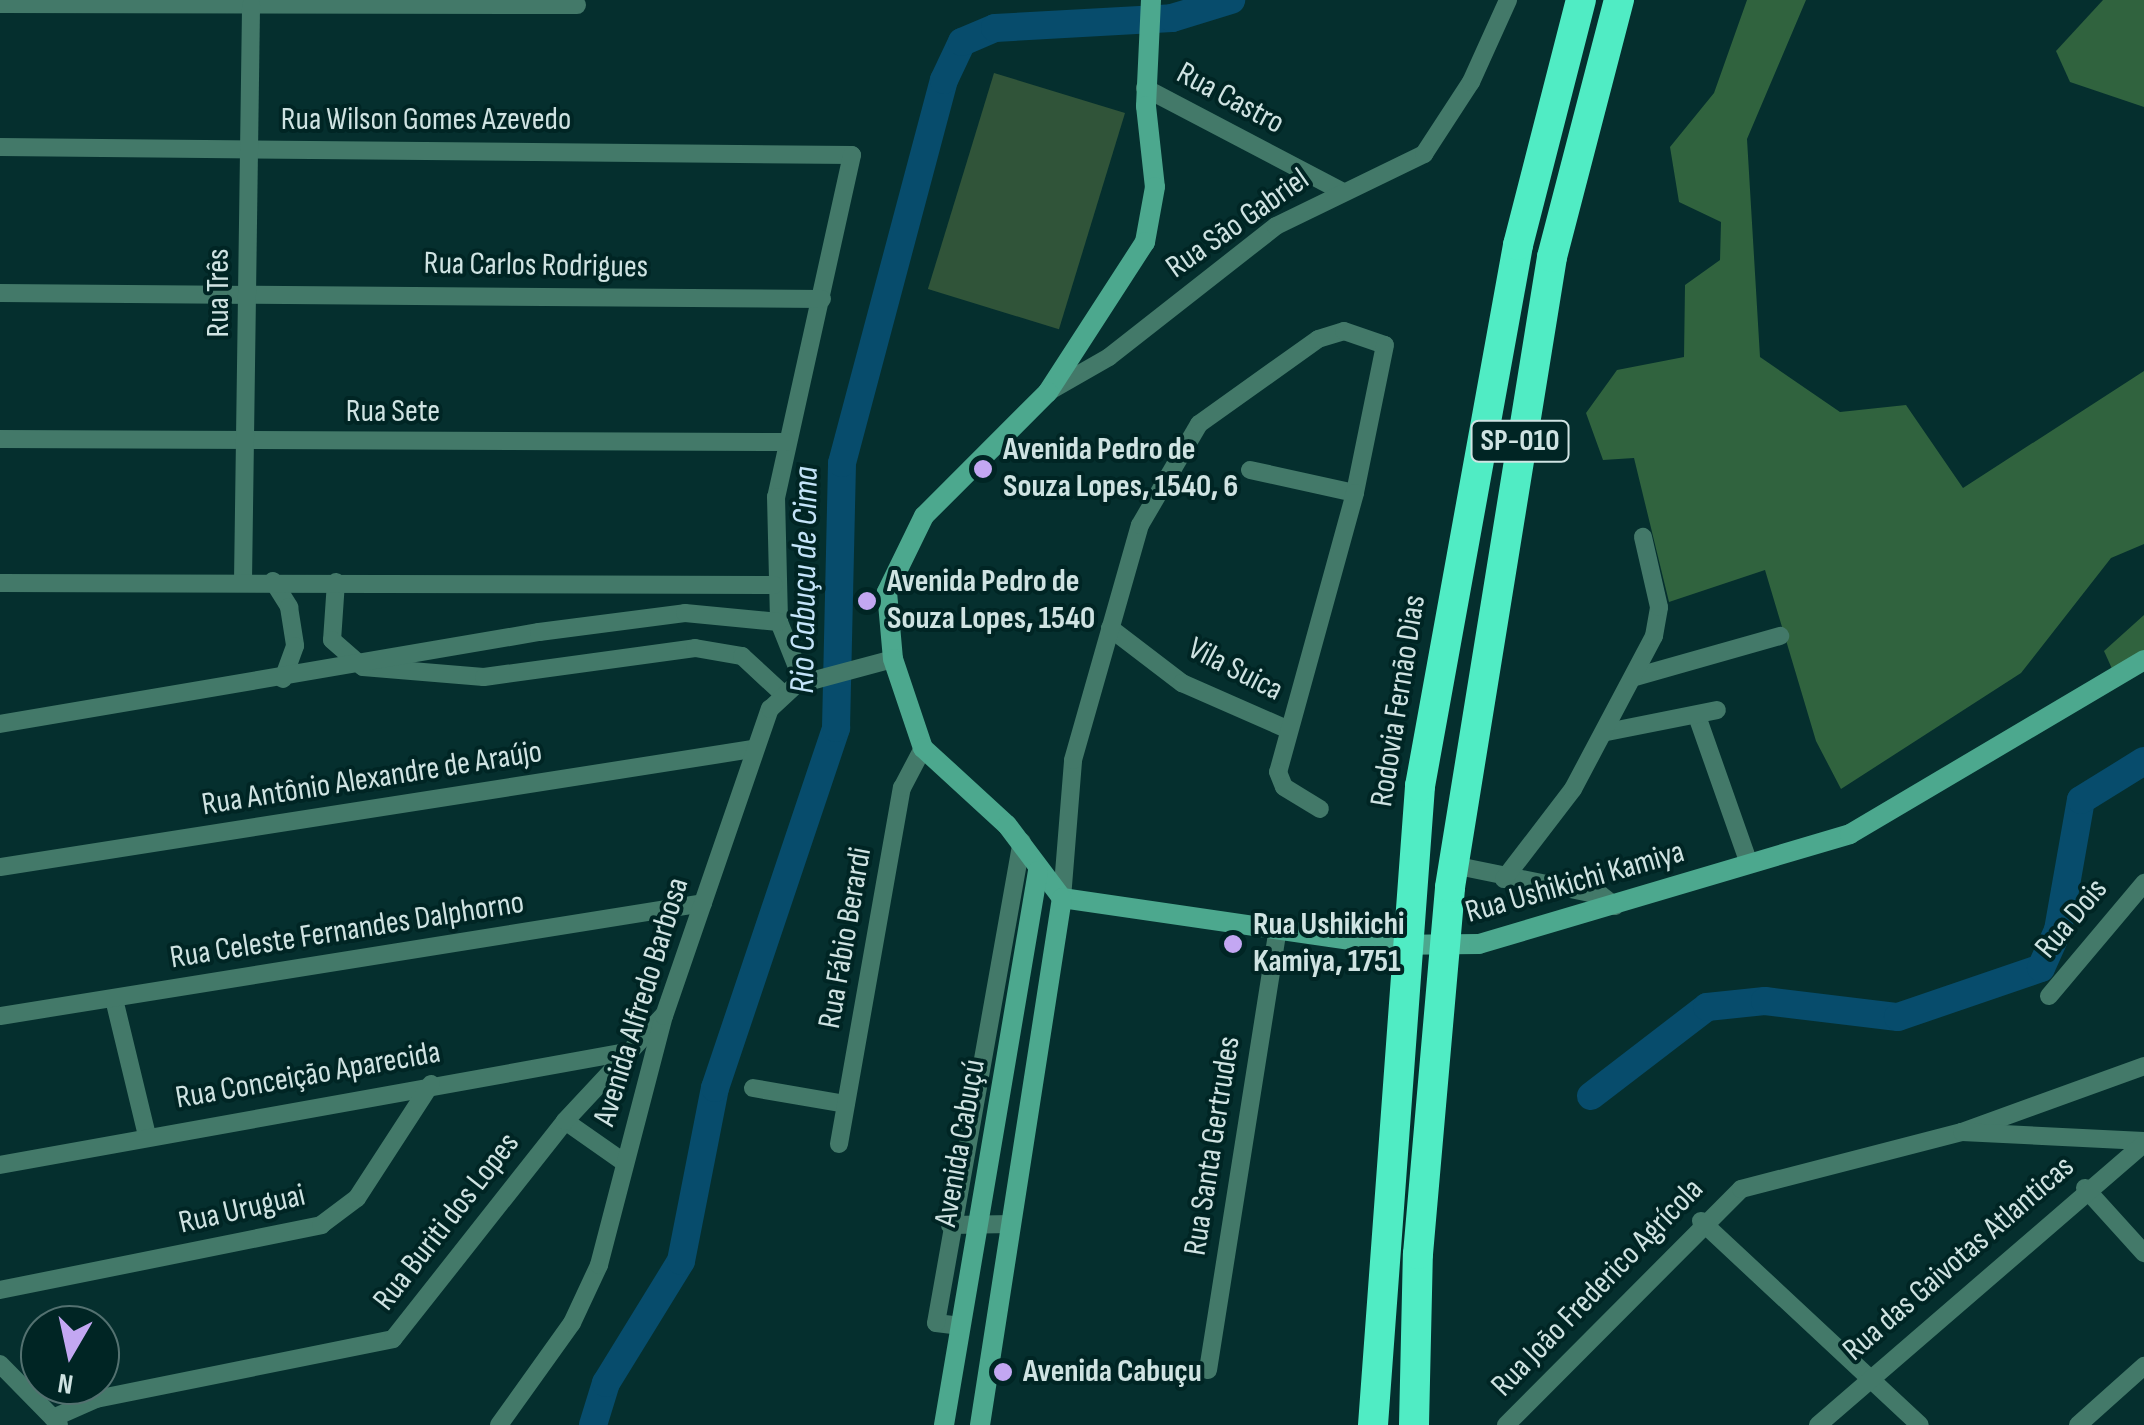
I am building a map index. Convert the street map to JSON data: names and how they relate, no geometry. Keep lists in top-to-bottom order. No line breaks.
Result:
{"streets":{"highway":["SP-010","Rodovia Fernão Dias"],"main road":["Rua Ushikichi Kamiya","Avenida Cabuçú"],"street":["Rua Castro","Rua Wilson Gomes Azevedo","Rua São Gabriel","Rua Carlos Rodrigues","Rua Três","Rua Sete","Vila Suica","Rua Antônio Alexandre de Araújo","Rua Dois","Rua Celeste Fernandes Dalphorno","Rua Fábio Berardi","Avenida Alfredo Barbosa","Rua Conceição Aparecida","Rua Santa Gertrudes","Rua Uruguai","Rua Buriti dos Lopes","Rua das Gaivotas Atlanticas","Rua João Frederico Agrícola"]},"crossings":[["Rua Castro","Rua São Gabriel"],["Rua Wilson Gomes Azevedo","Rua Carlos Rodrigues"],["Rua Wilson Gomes Azevedo","Rua Três"],["Rua Carlos Rodrigues","Rua Três"],["Rua Três","Rua Sete"],["Rua Antônio Alexandre de Araújo","Avenida Alfredo Barbosa"],["Rua Ushikichi Kamiya","Avenida Cabuçú"],["Rua Ushikichi Kamiya","Rua Santa Gertrudes"],["Rua Celeste Fernandes Dalphorno","Avenida Alfredo Barbosa"],["Avenida Alfredo Barbosa","Rua Buriti dos Lopes"],["Rua Conceição Aparecida","Rua Uruguai"],["Rua Conceição Aparecida","Rua Buriti dos Lopes"],["Rua das Gaivotas Atlanticas","Rua João Frederico Agrícola"]],"water":["Rio Cabuçu de Cima"],"places":["Avenida Pedro de Souza Lopes, 1540, 6","Avenida Pedro de Souza Lopes, 1540","Rua Ushikichi Kamiya, 1751","Avenida Cabuçu"],"north":"bottom"}
